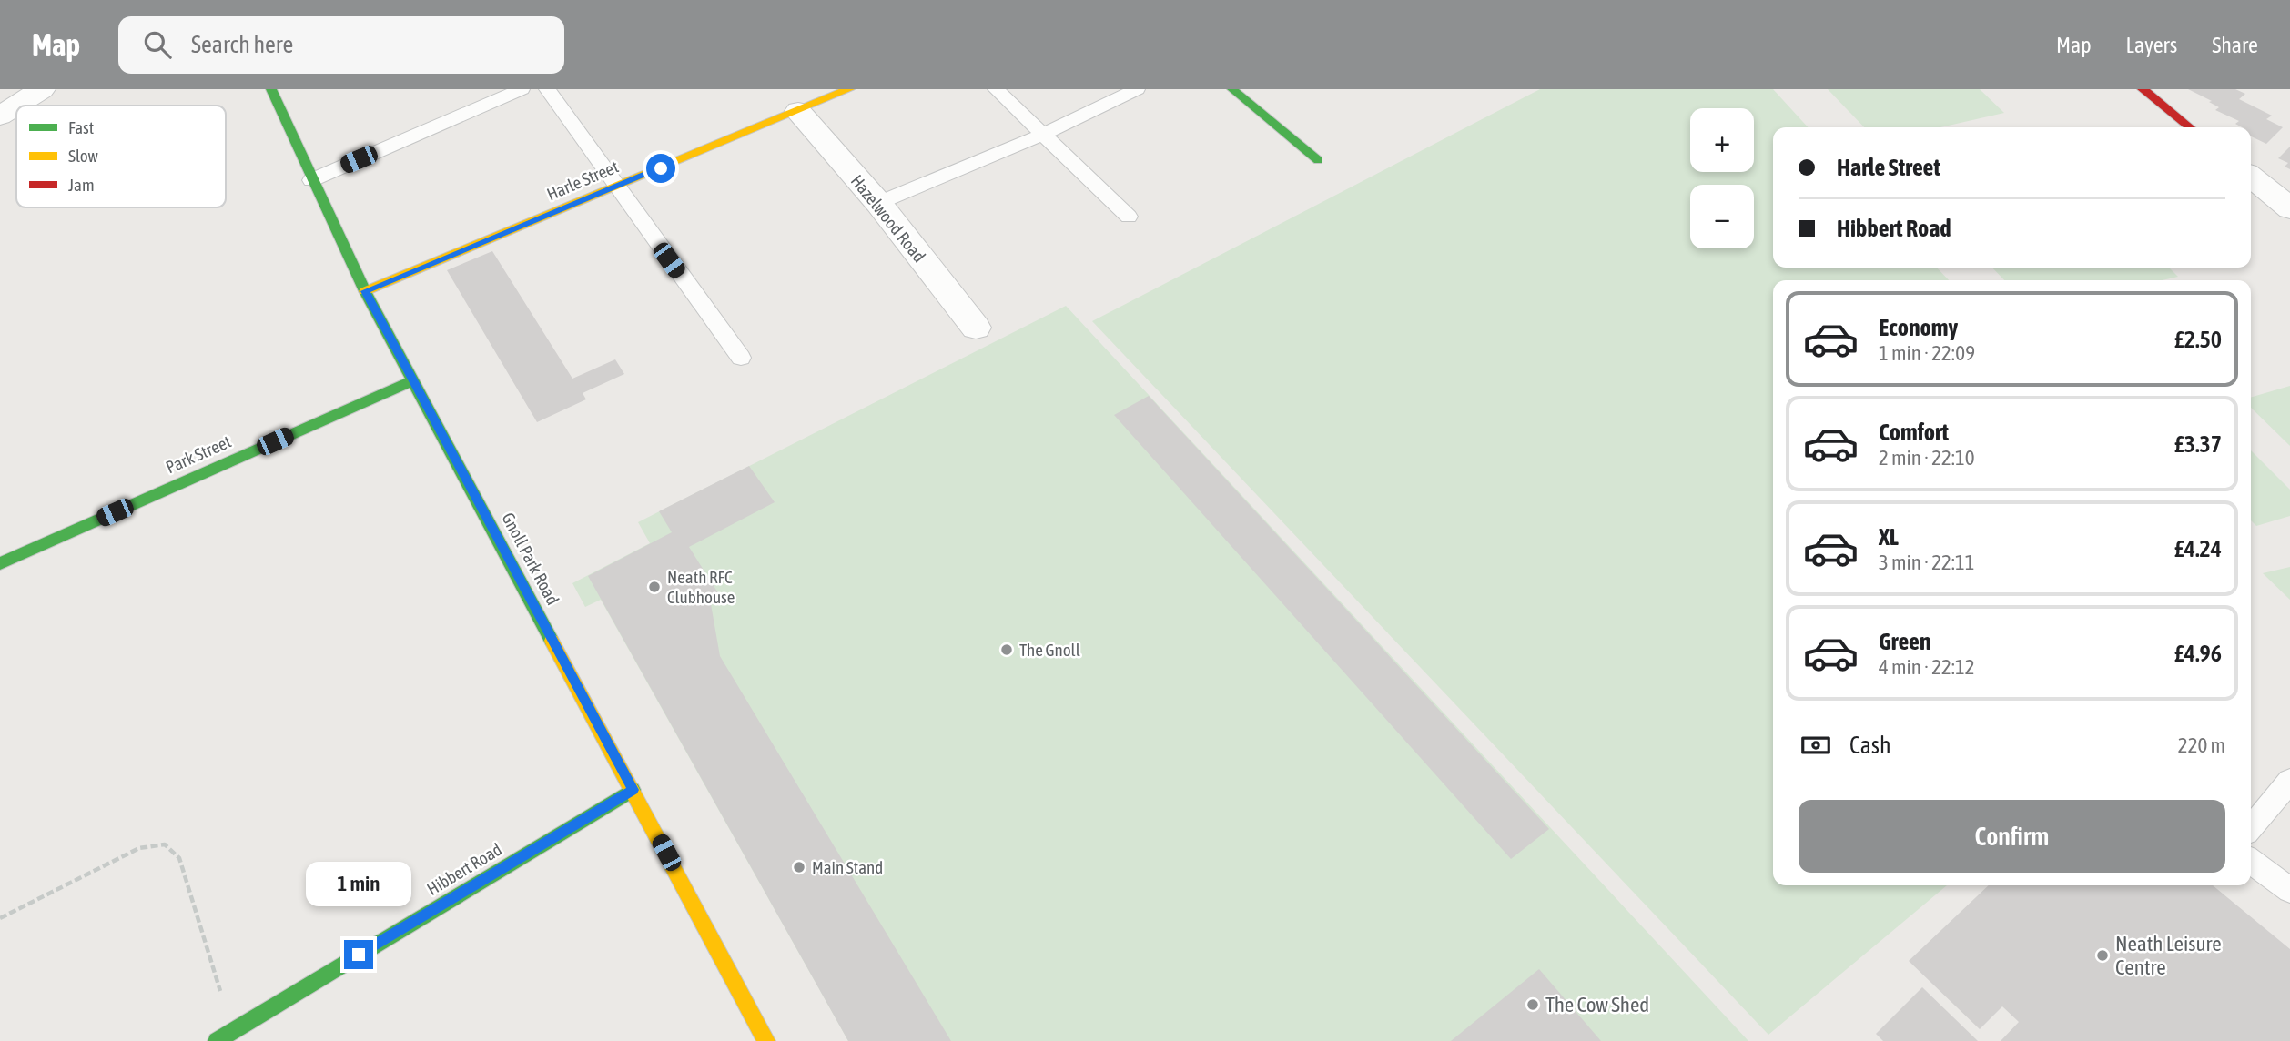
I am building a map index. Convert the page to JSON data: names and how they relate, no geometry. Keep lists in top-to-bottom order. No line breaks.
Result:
{"streets":{"street":["Harle Street","Hazelwood Road","Park Street","Gnoll Park Road","Hibbert Road"]},"crossings":[["Harle Street","Hazelwood Road"],["Harle Street","Gnoll Park Road"],["Park Street","Gnoll Park Road"],["Gnoll Park Road","Hibbert Road"]],"places":["Neath RFC Clubhouse","The Gnoll","Main Stand","Neath Leisure Centre","The Cow Shed"],"legend":["Fast","Slow","Jam"],"page":{"header":"Map","search":"Search here","nav":["Map","Layers","Share"],"map_buttons":["+","−"],"banner":["Harle Street","Hibbert Road"],"list":[{"name":"Economy","note":"1 min · 22:09","value":"£2.50"},{"name":"Comfort","note":"2 min · 22:10","value":"£3.37"},{"name":"XL","note":"3 min · 22:11","value":"£4.24"},{"name":"Green","note":"4 min · 22:12","value":"£4.96"}],"pay":["Cash","220 m"],"buttons":"Confirm","bubble":"1 min"}}
